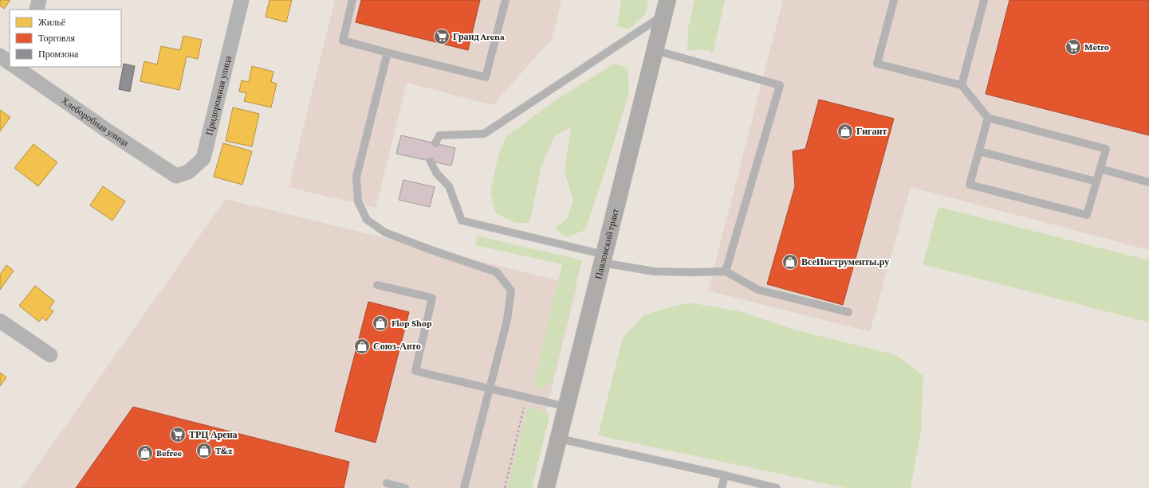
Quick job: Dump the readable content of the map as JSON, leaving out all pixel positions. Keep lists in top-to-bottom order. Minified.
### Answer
{"streets":{"main road":["Павловский тракт"],"street":["Придорожная улица","Хлеборобная улица"]},"crossings":[["Придорожная улица","Хлеборобная улица"]],"places":{"supermarket":["Гранд Arena","Metro","ТРЦ Арена"],"shop":["Гигант","ВсеИнструменты.ру","Flop Shop","Союз-Авто","T&z","Befree"]},"legend":["Жильё","Торговля","Промзона"]}
